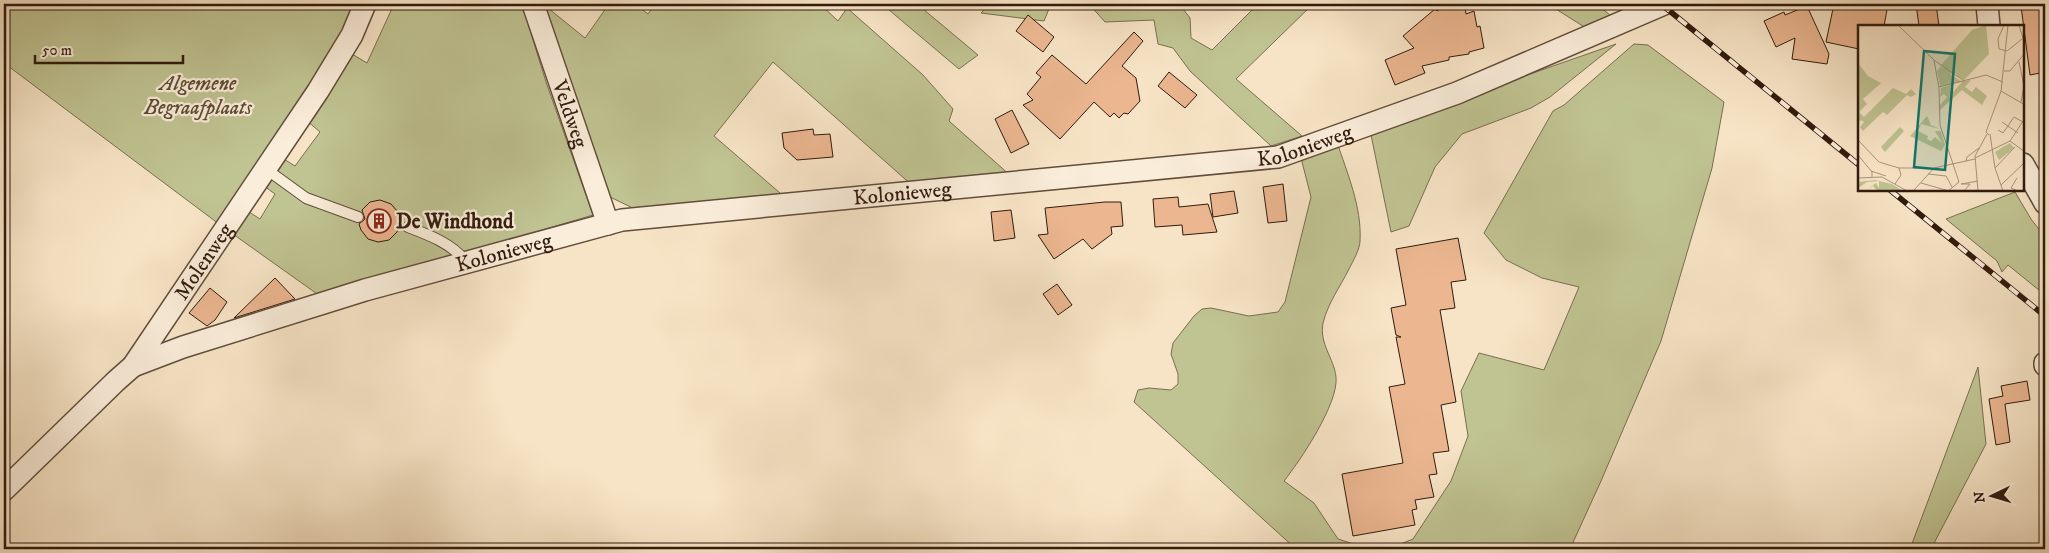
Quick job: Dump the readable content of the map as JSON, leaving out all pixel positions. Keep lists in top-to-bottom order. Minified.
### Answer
{"streets":{"street":["Veldweg","Kolonieweg","Molenweg"]},"crossings":[["Veldweg","Kolonieweg"],["Kolonieweg","Molenweg"]],"parks":["Algemene Begraafplaats"],"places":{"building":["De Windhond"]},"scale_bar":"50 m","north":"left"}
